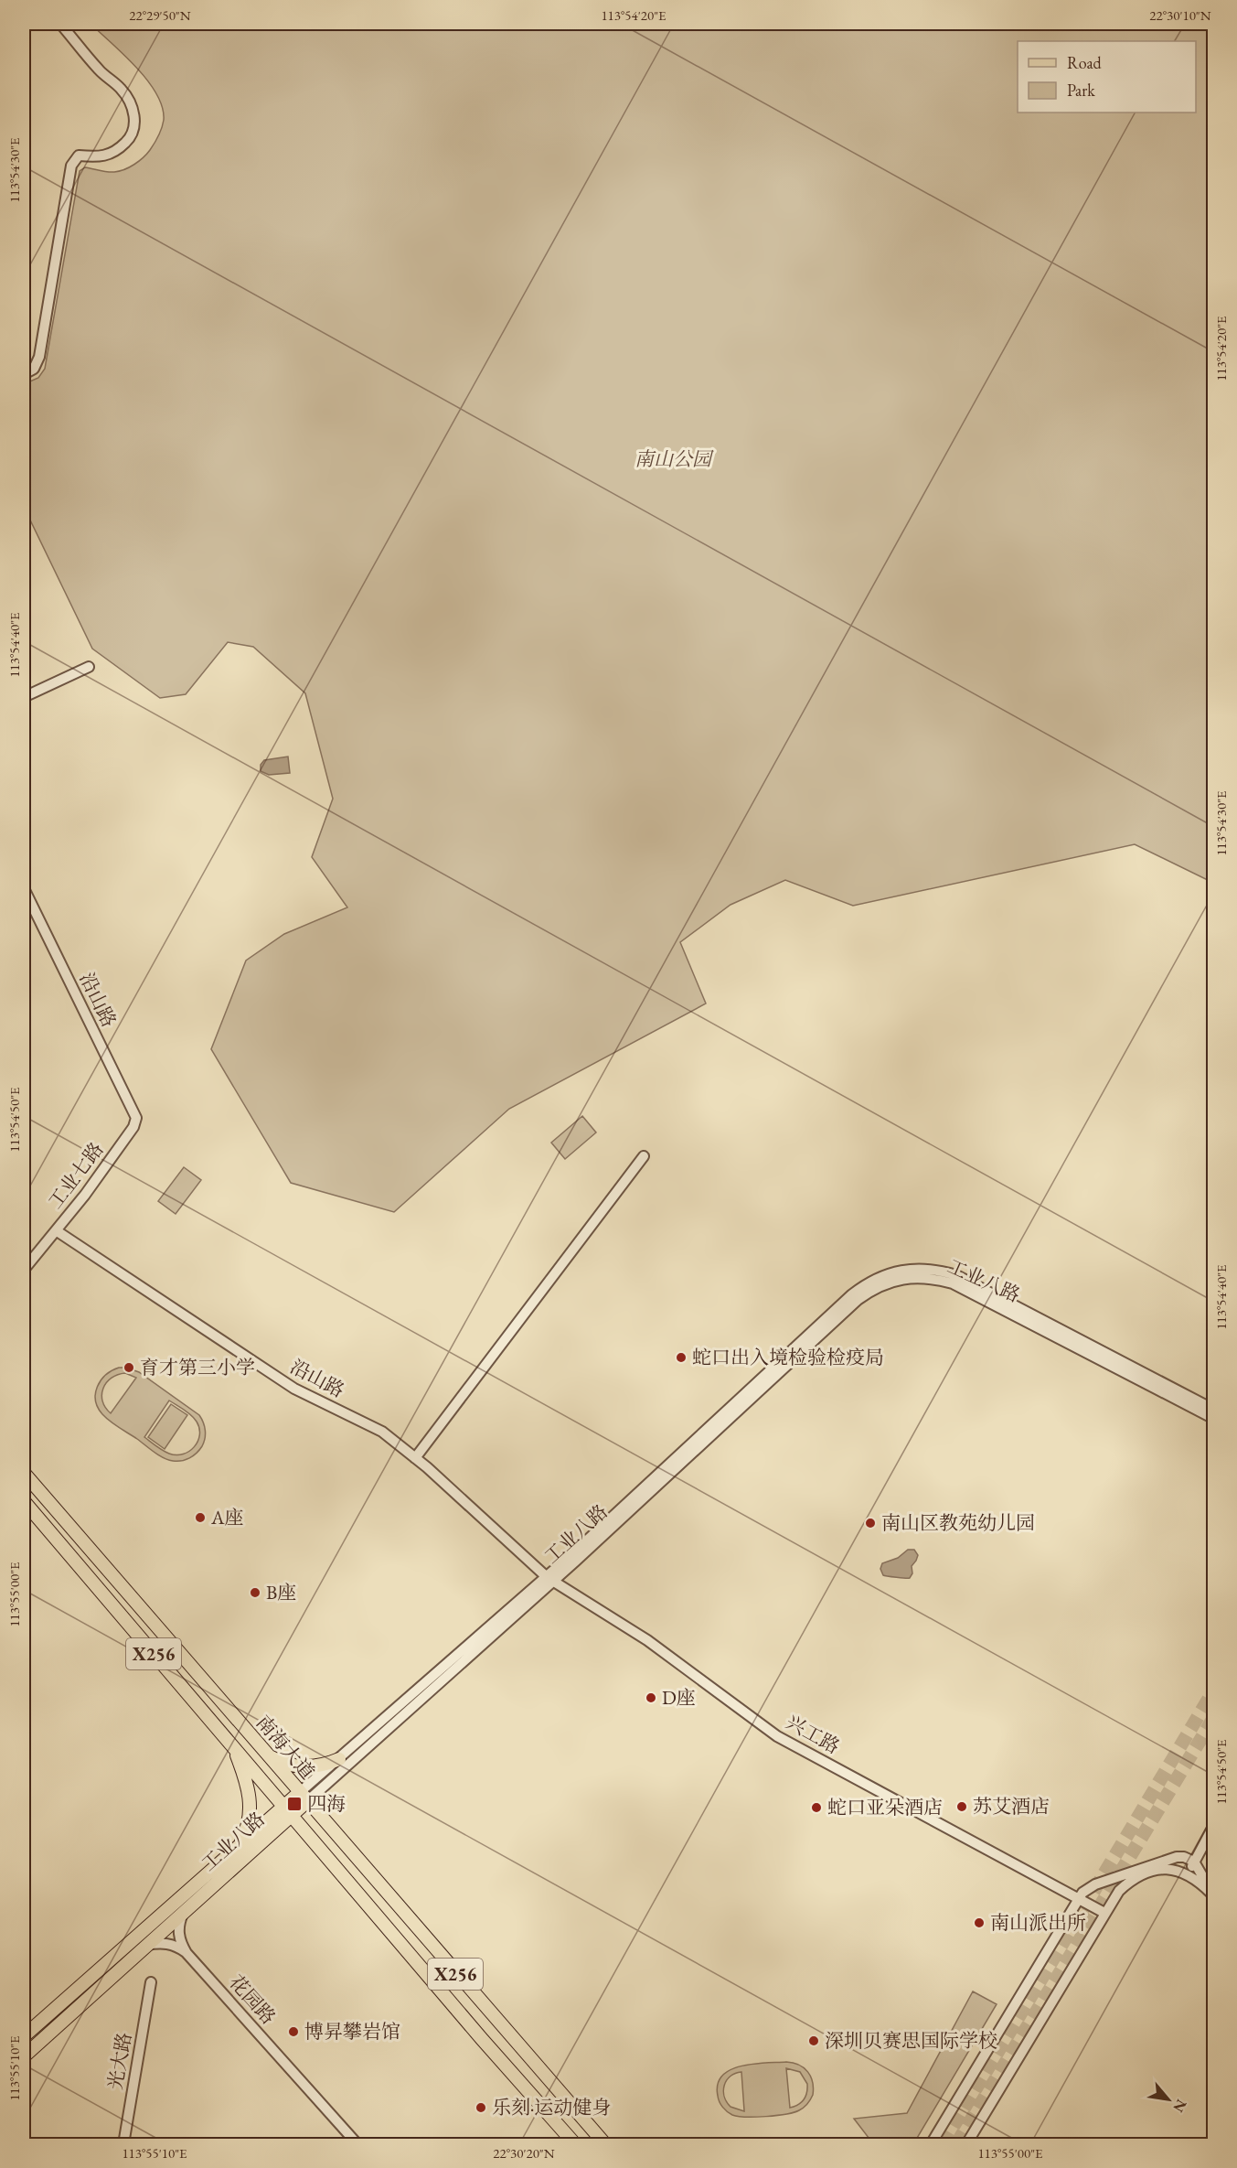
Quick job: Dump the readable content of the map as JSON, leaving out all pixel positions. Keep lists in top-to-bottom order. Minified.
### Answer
{"streets":{"main road":["工业八路","X256","南海大道"],"street":["沿山路","工业七路","兴工路","花园路","光大路"]},"crossings":[["沿山路","工业七路"],["沿山路","工业八路"],["沿山路","兴工路"],["工业八路","兴工路"],["工业八路","南海大道"],["工业八路","花园路"]],"parks":["南山公园"],"places":{"other":["蛇口出入境检验检疫局","育才第三小学","A座","南山区教苑幼儿园","B座","D座","苏艾酒店","蛇口亚朵酒店","南山派出所","博昇攀岩馆","深圳贝赛思国际学校","乐刻·运动健身"],"transit":["四海"]},"legend":["Road","Park"],"north":"bottom right","coordinates":["22°29'50\"N","113°54'20\"E","22°30'10\"N","113°54'30\"E","113°54'40\"E","113°54'50\"E","113°55'00\"E","113°55'10\"E","22°30'20\"N"]}
